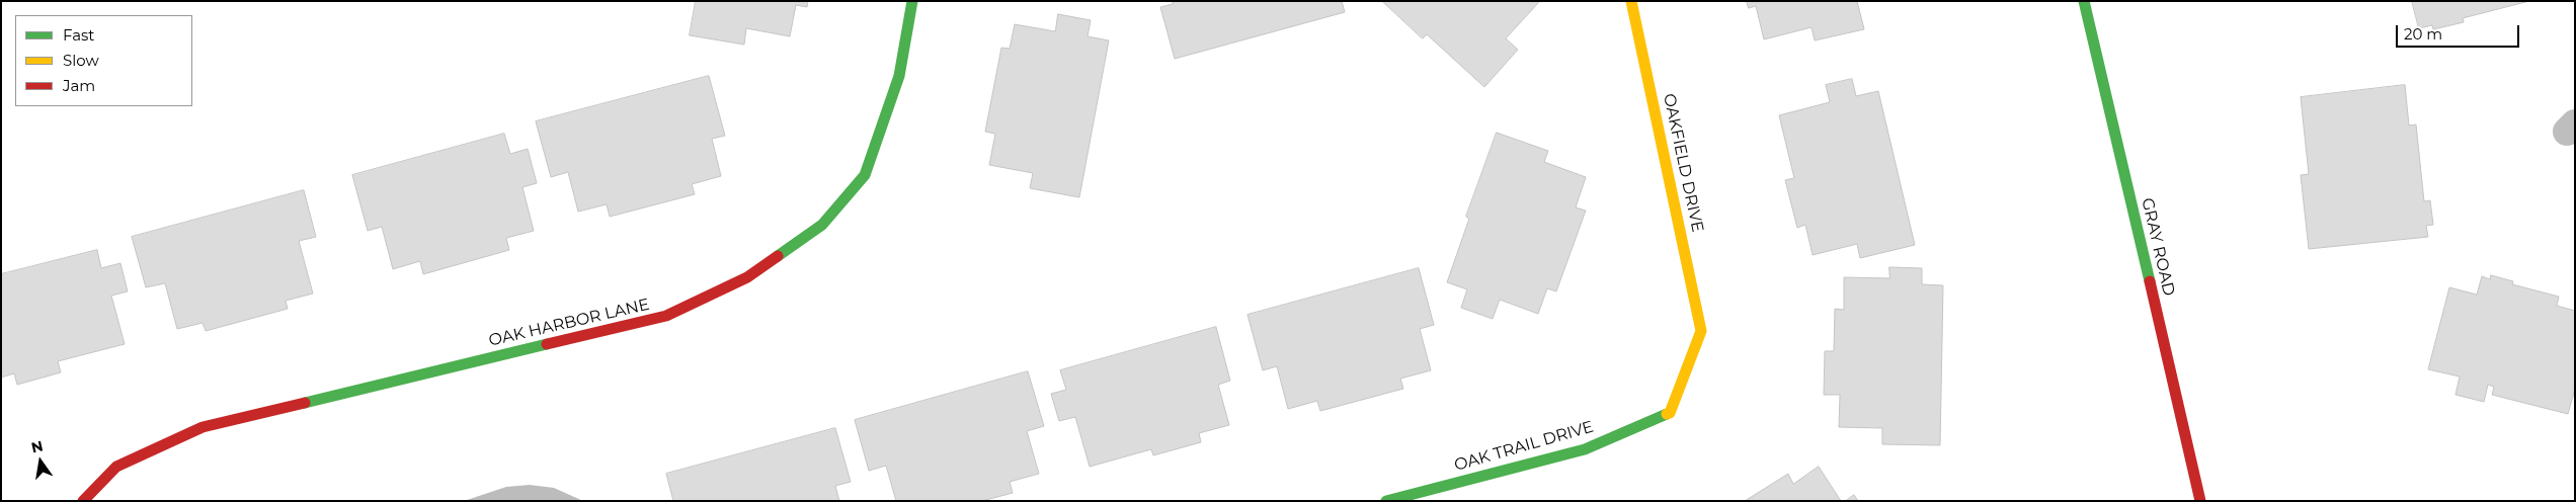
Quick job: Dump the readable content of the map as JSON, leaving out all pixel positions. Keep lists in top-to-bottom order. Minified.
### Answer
{"streets":{"street":["OAKFIELD DRIVE","GRAY ROAD","OAK HARBOR LANE","OAK TRAIL DRIVE"]},"crossings":[["OAKFIELD DRIVE","OAK TRAIL DRIVE"]],"legend":["Fast","Slow","Jam"],"scale_bar":"20 m","north":"top"}
